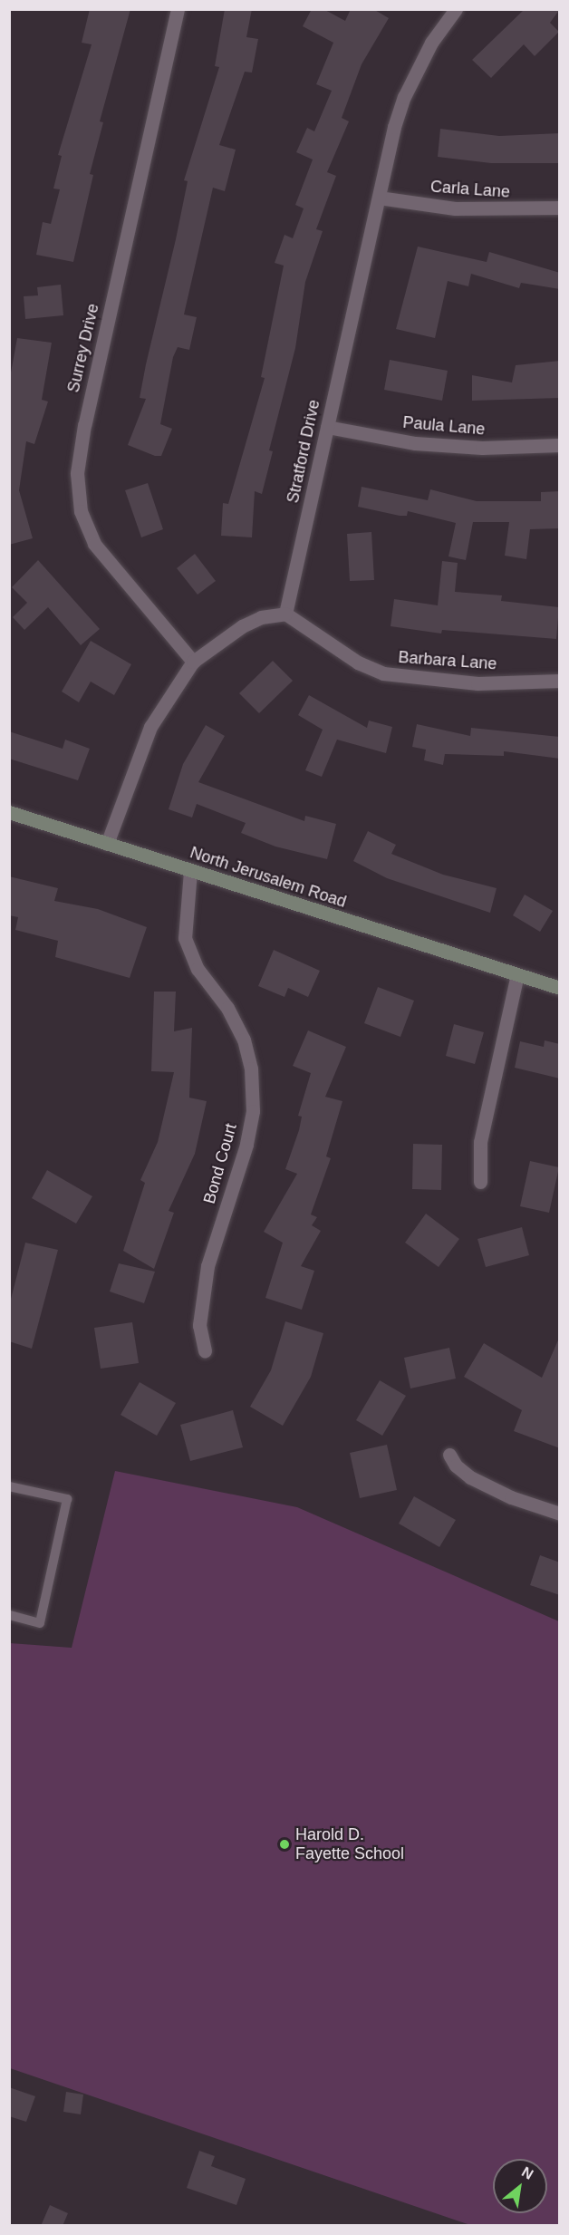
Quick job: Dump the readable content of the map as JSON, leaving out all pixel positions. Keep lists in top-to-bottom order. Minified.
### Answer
{"streets":{"main road":["North Jerusalem Road"],"street":["Carla Lane","Surrey Drive","Paula Lane","Stratford Drive","Barbara Lane","Bond Court"]},"crossings":[["Carla Lane","Stratford Drive"],["Paula Lane","Stratford Drive"],["Stratford Drive","Barbara Lane"],["North Jerusalem Road","Bond Court"]],"places":["Harold D. Fayette School"],"north":"top right"}
